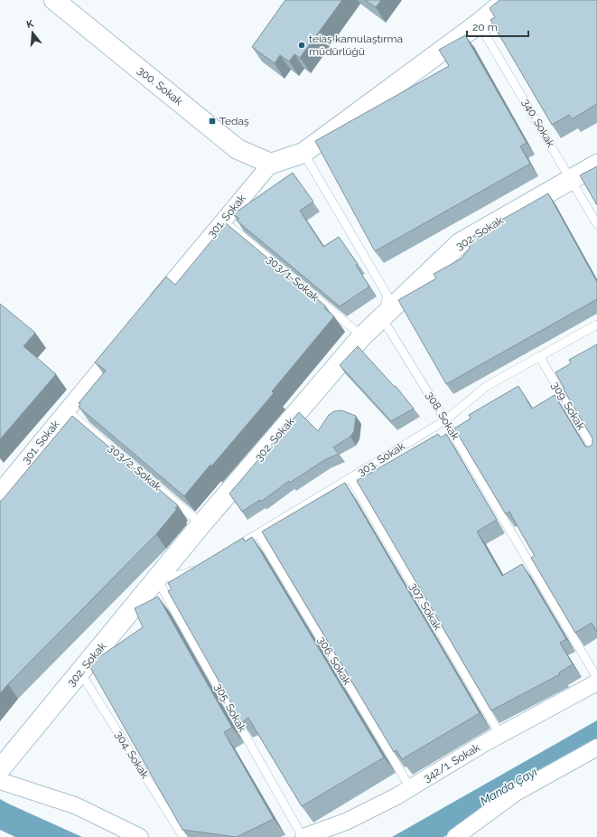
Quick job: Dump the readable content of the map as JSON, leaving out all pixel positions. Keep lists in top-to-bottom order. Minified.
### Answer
{"streets":{"street":["300. Sokak","301. Sokak","302. Sokak","342/1. Sokak"],"lane":["340. Sokak","303/1. Sokak","309. Sokak","308. Sokak","303. Sokak","303/2. Sokak","307. Sokak","306. Sokak","305. Sokak","304. Sokak"]},"crossings":[["300. Sokak","301. Sokak"],["340. Sokak","302. Sokak"],["301. Sokak","303/1. Sokak"],["301. Sokak","303/2. Sokak"],["302. Sokak","303/1. Sokak"],["302. Sokak","308. Sokak"],["302. Sokak","303/2. Sokak"],["302. Sokak","305. Sokak"],["302. Sokak","304. Sokak"],["309. Sokak","303. Sokak"],["308. Sokak","303. Sokak"],["303. Sokak","307. Sokak"],["303. Sokak","306. Sokak"],["307. Sokak","342/1. Sokak"],["306. Sokak","342/1. Sokak"],["305. Sokak","342/1. Sokak"]],"water":["Manda Çayı"],"places":{"other":["teiaş kamulaştırma müdürlüğü"],"transit":["Tedaş"]},"scale_bar":"20 m","north":"top"}
